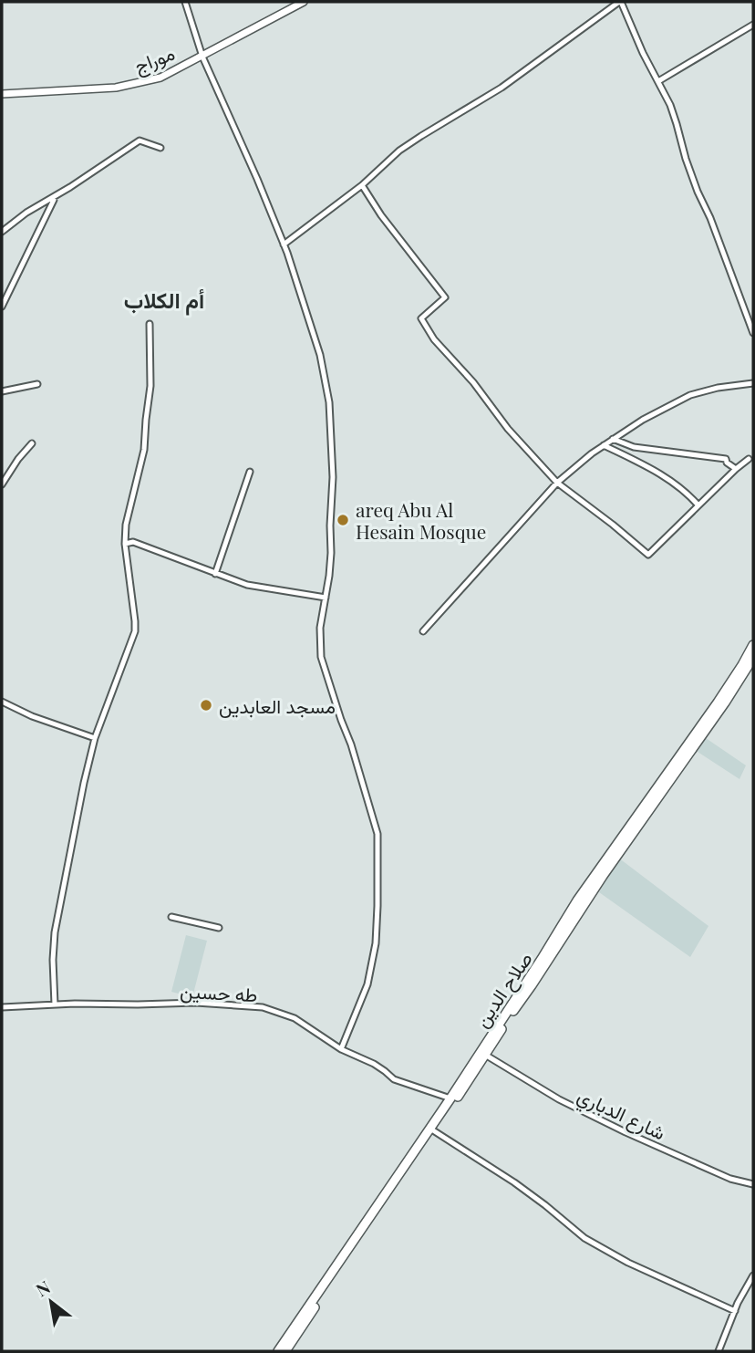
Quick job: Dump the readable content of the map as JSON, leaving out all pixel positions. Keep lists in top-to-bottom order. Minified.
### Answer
{"streets":{"highway":["صلاح الدين"],"main road":["موراج"],"street":["طه حسين","شارع الدباري"]},"crossings":[["صلاح الدين","طه حسين"],["صلاح الدين","شارع الدباري"]],"districts":["أم الكلاب"],"places":["areq Abu Al Hesain Mosque","مسجد العابدين"],"north":"top left"}
